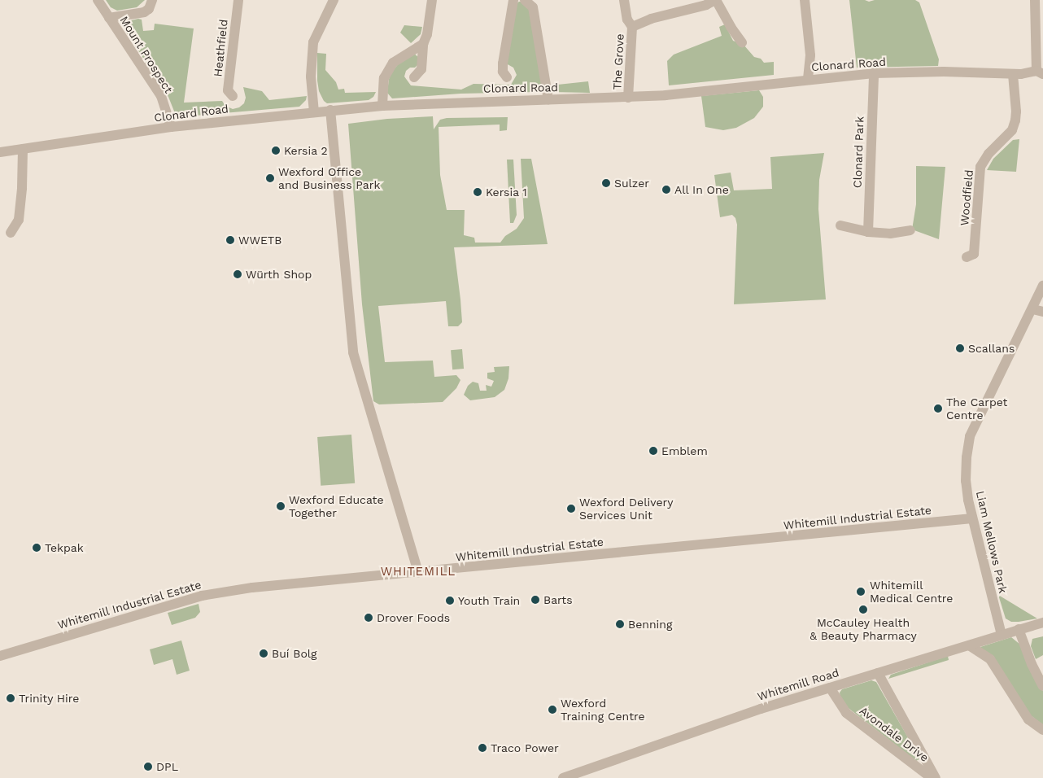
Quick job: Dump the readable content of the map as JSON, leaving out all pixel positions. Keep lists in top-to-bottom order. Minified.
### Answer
{"streets":{"street":["Heathfield","Mount Prospect","The Grove","Clonard Road","Clonard Park","Woodfield","Whitemill Industrial Estate","Liam Mellows Park","Whitemill Road","Avondale Drive"]},"crossings":[["Mount Prospect","Clonard Road"],["The Grove","Clonard Road"],["Clonard Road","Clonard Park"],["Clonard Road","Woodfield"],["Whitemill Industrial Estate","Liam Mellows Park"],["Liam Mellows Park","Whitemill Road"],["Whitemill Road","Avondale Drive"]],"districts":["WHITEMILL"],"places":["Kersia 2","Wexford Office and Business Park","Sulzer","All In One","Kersia 1","WWETB","Würth Shop","Scallans","The Carpet Centre","Emblem","Wexford Educate Together","Wexford Delivery Services Unit","Tekpak","Whitemill Medical Centre","Barts","Youth Train","McCauley Health & Beauty Pharmacy","Drover Foods","Benning","Buí Bolg","Trinity Hire","Wexford Training Centre","Traco Power","DPL"]}
